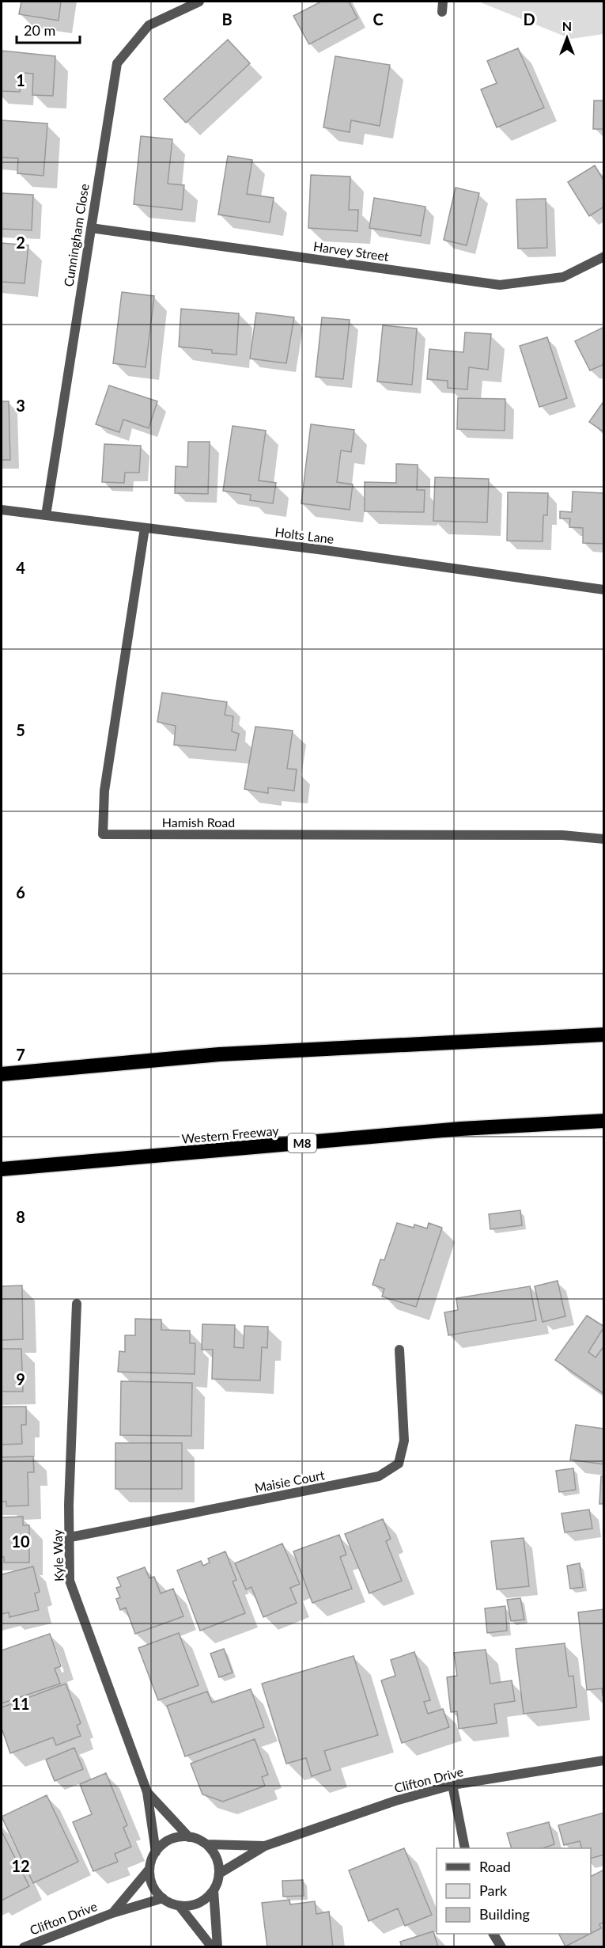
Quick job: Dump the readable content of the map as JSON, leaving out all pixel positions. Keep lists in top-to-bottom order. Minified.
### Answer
{"streets":{"highway":["Western Freeway","M8"],"street":["Cunningham Close","Harvey Street","Holts Lane","Hamish Road","Maisie Court","Kyle Way","Clifton Drive"]},"crossings":[["Cunningham Close","Harvey Street"],["Cunningham Close","Holts Lane"],["Holts Lane","Hamish Road"],["Maisie Court","Kyle Way"],["Kyle Way","Clifton Drive"]],"legend":["Road","Park","Building"],"scale_bar":"20 m","north":"top","grid":{"columns":["B","C","D"],"rows":["1","2","3","4","5","6","7","8","9","10","11","12"]}}
